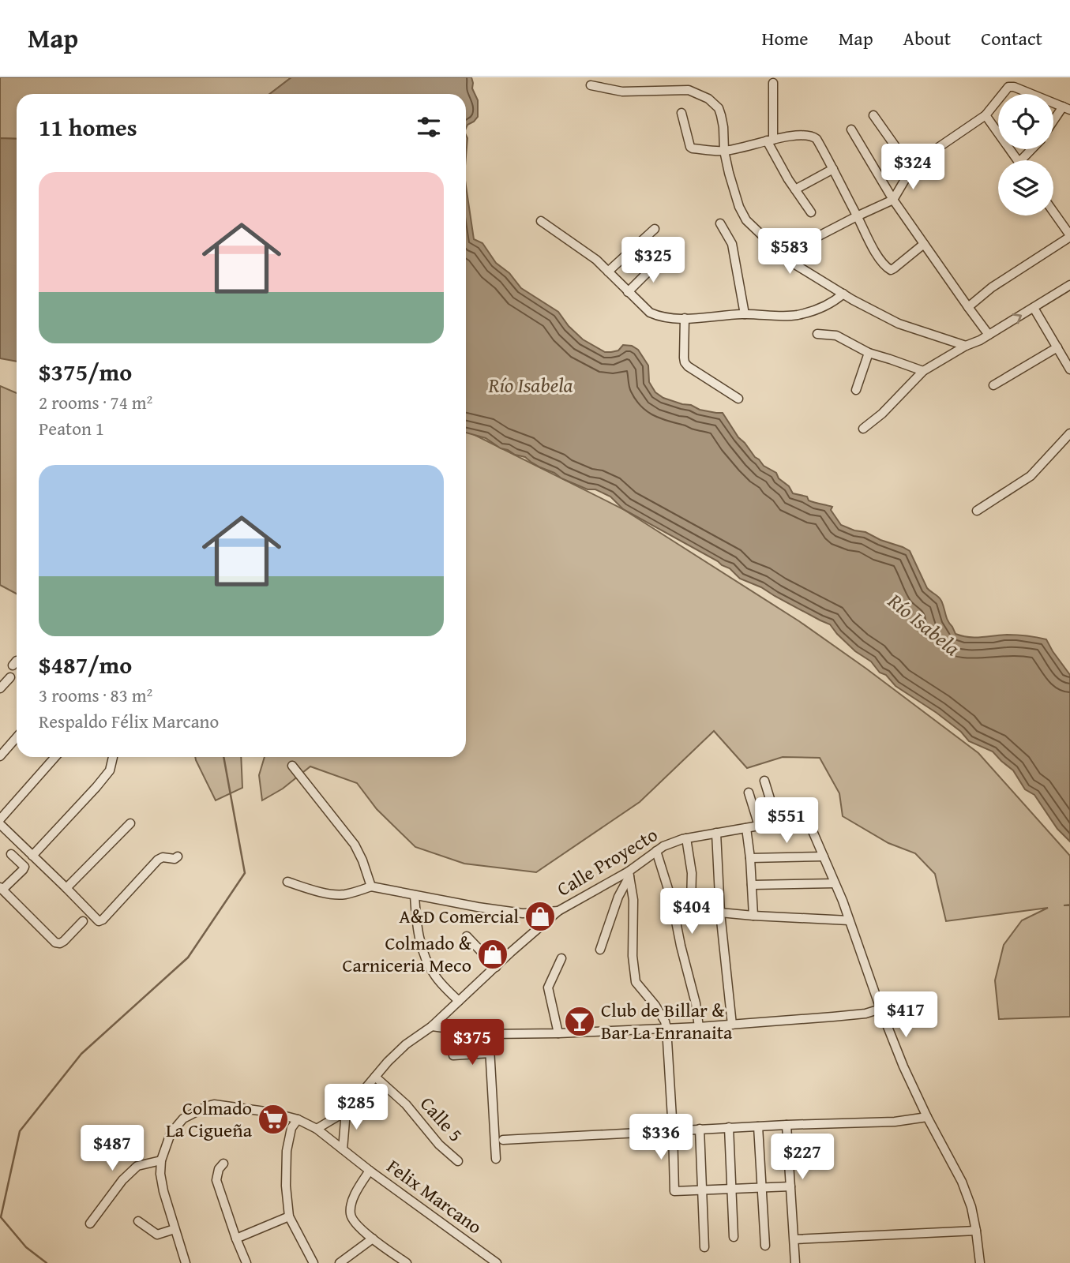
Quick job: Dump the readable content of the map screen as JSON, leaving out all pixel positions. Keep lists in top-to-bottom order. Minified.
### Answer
{"streets":{"street":["Calle Proyecto","Calle 5","Felix Marcano"]},"crossings":[["Calle Proyecto","Calle 5"],["Calle Proyecto","Felix Marcano"]],"water":["Río Isabela"],"places":{"shop":["A&D Comercial","Colmado & Carniceria Meco"],"bar":["Club de Billar & Bar La Enranaita"],"supermarket":["Colmado La Cigueña"]},"page":{"header":"Map","nav":["Home","Map","About","Contact"],"heading":"11 homes","price":["$324","$583","$325","$551","$404","$417","$375","$285","$336","$487","$227"],"list":[{"name":"$375/mo","note":"2 rooms · 74 m² · Peaton 1"},{"name":"$487/mo","note":"3 rooms · 83 m² · Respaldo Félix Marcano"}]}}
